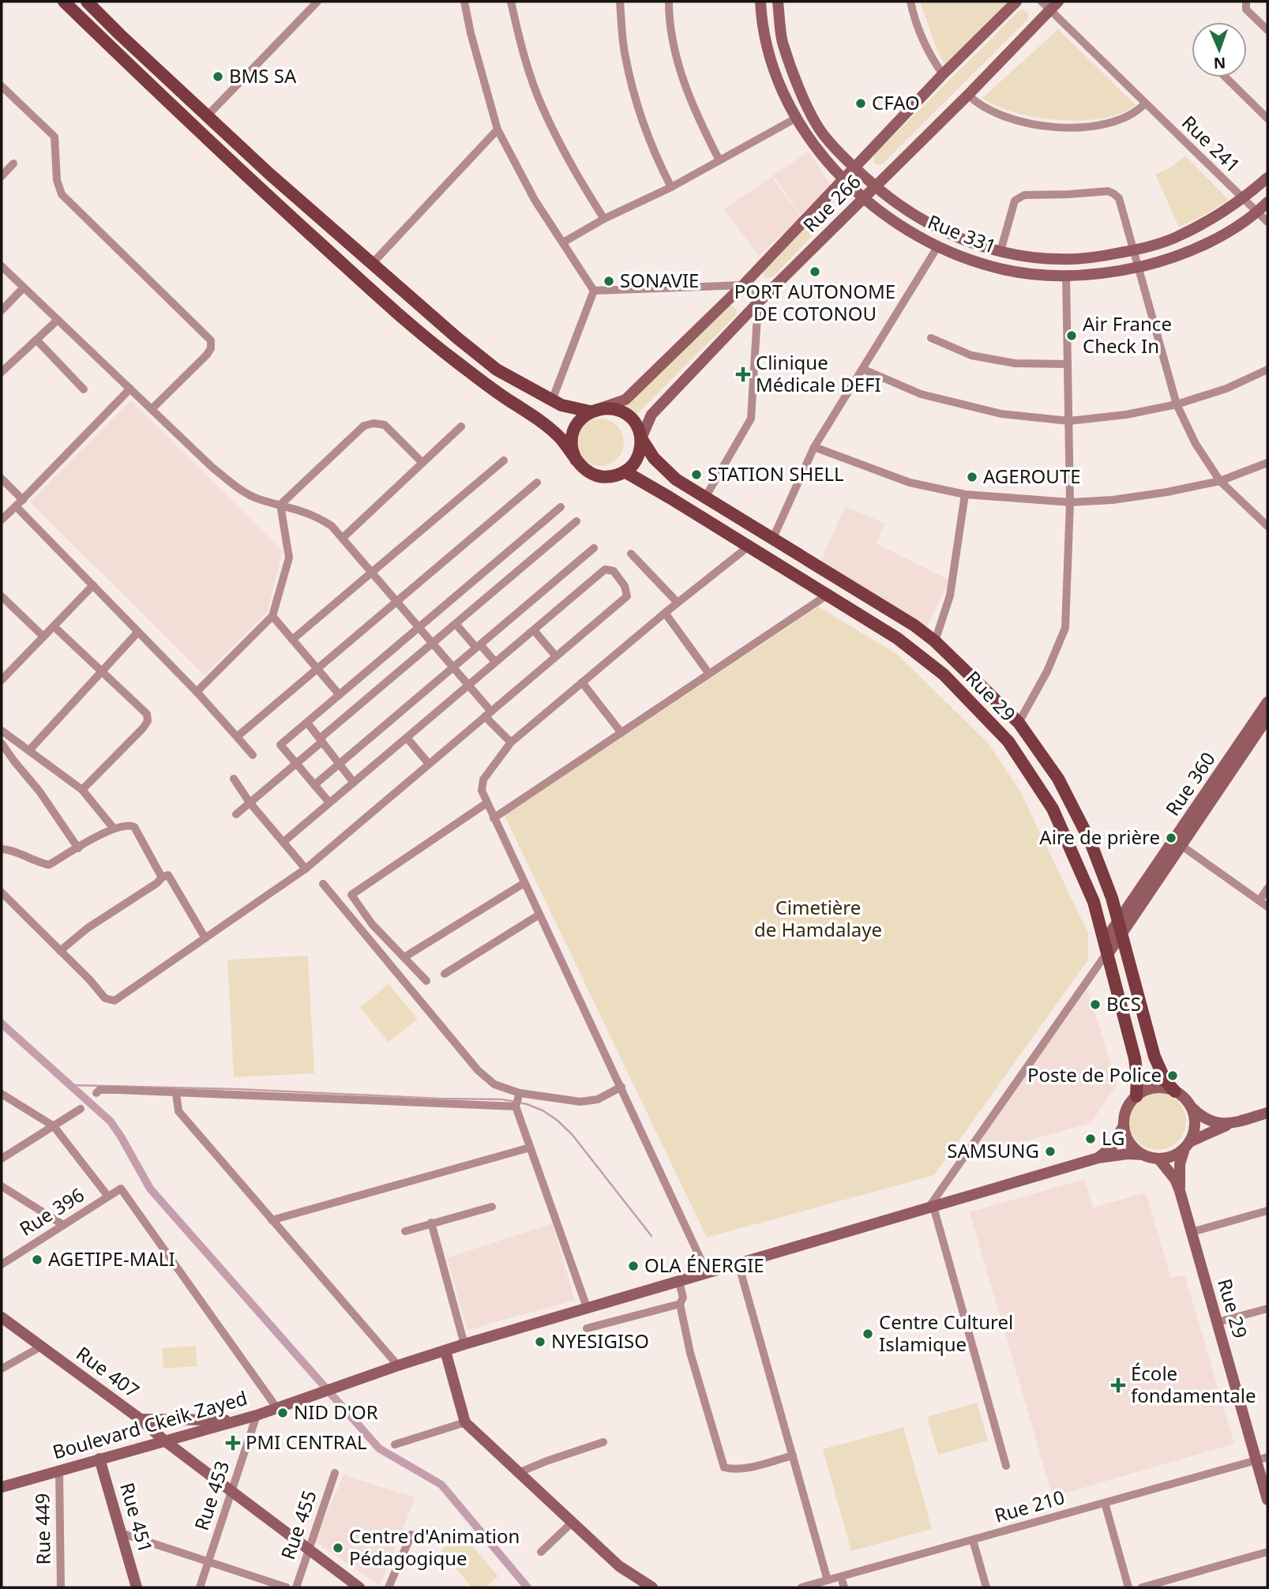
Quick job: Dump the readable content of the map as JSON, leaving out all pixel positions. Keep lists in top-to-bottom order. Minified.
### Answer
{"streets":{"main road":["Rue 266","Rue 331","Rue 29","Rue 360","Rue 407","Boulevard Ckeik Zayed","Rue 451"],"street":["Rue 241","Rue 396","Rue 453","Rue 210","Rue 455","Rue 449"]},"crossings":[["Rue 241","Rue 331"],["Rue 266","Rue 331"],["Rue 266","Rue 29"],["Rue 29","Rue 360"],["Rue 29","Boulevard Ckeik Zayed"],["Rue 29","Rue 210"],["Rue 396","Boulevard Ckeik Zayed"],["Rue 407","Boulevard Ckeik Zayed"],["Boulevard Ckeik Zayed","Rue 453"],["Boulevard Ckeik Zayed","Rue 451"],["Boulevard Ckeik Zayed","Rue 449"]],"parks":["Cimetière de Hamdalaye"],"places":{"other":["BMS SA","CFAO","PORT AUTONOME DE COTONOU","SONAVIE","Air France Check In","STATION SHELL","AGEROUTE","Aire de prière","BCS","Poste de Police","LG","SAMSUNG","AGETIPE-MALI","OLA ÉNERGIE","Centre Culturel Islamique","NYESIGISO","NID D'OR","Centre d'Animation Pédagogique"],"health":["Clinique Médicale DEFI","École fondamentale","PMI CENTRAL"]},"north":"bottom"}
